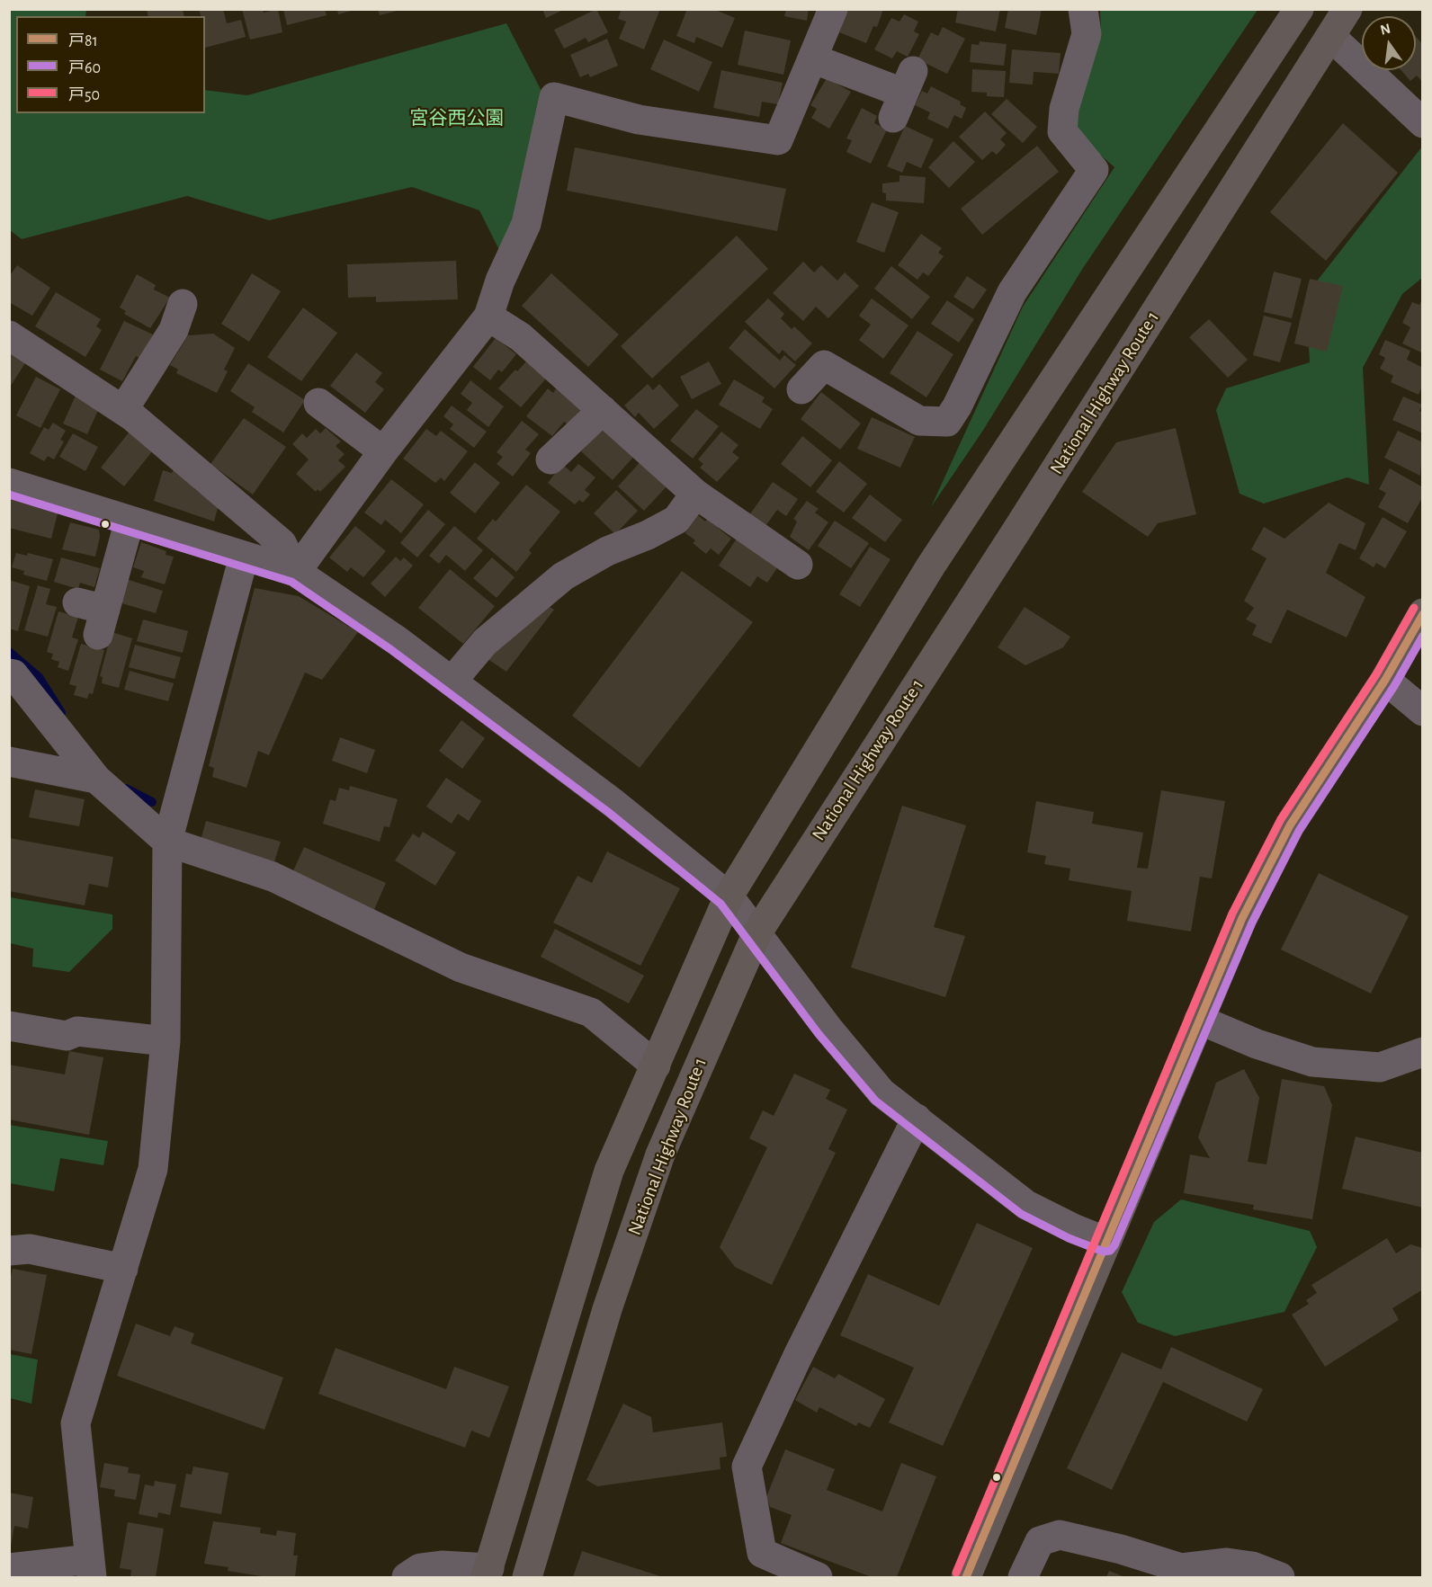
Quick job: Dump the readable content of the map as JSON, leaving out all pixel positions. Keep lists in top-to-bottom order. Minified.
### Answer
{"streets":{"highway":["National Highway Route 1"]},"parks":["宮谷西公園"],"lines":["transit line 戸60","transit line 戸50","transit line 戸81"],"legend":["戸81","戸60","戸50"],"north":"top"}
